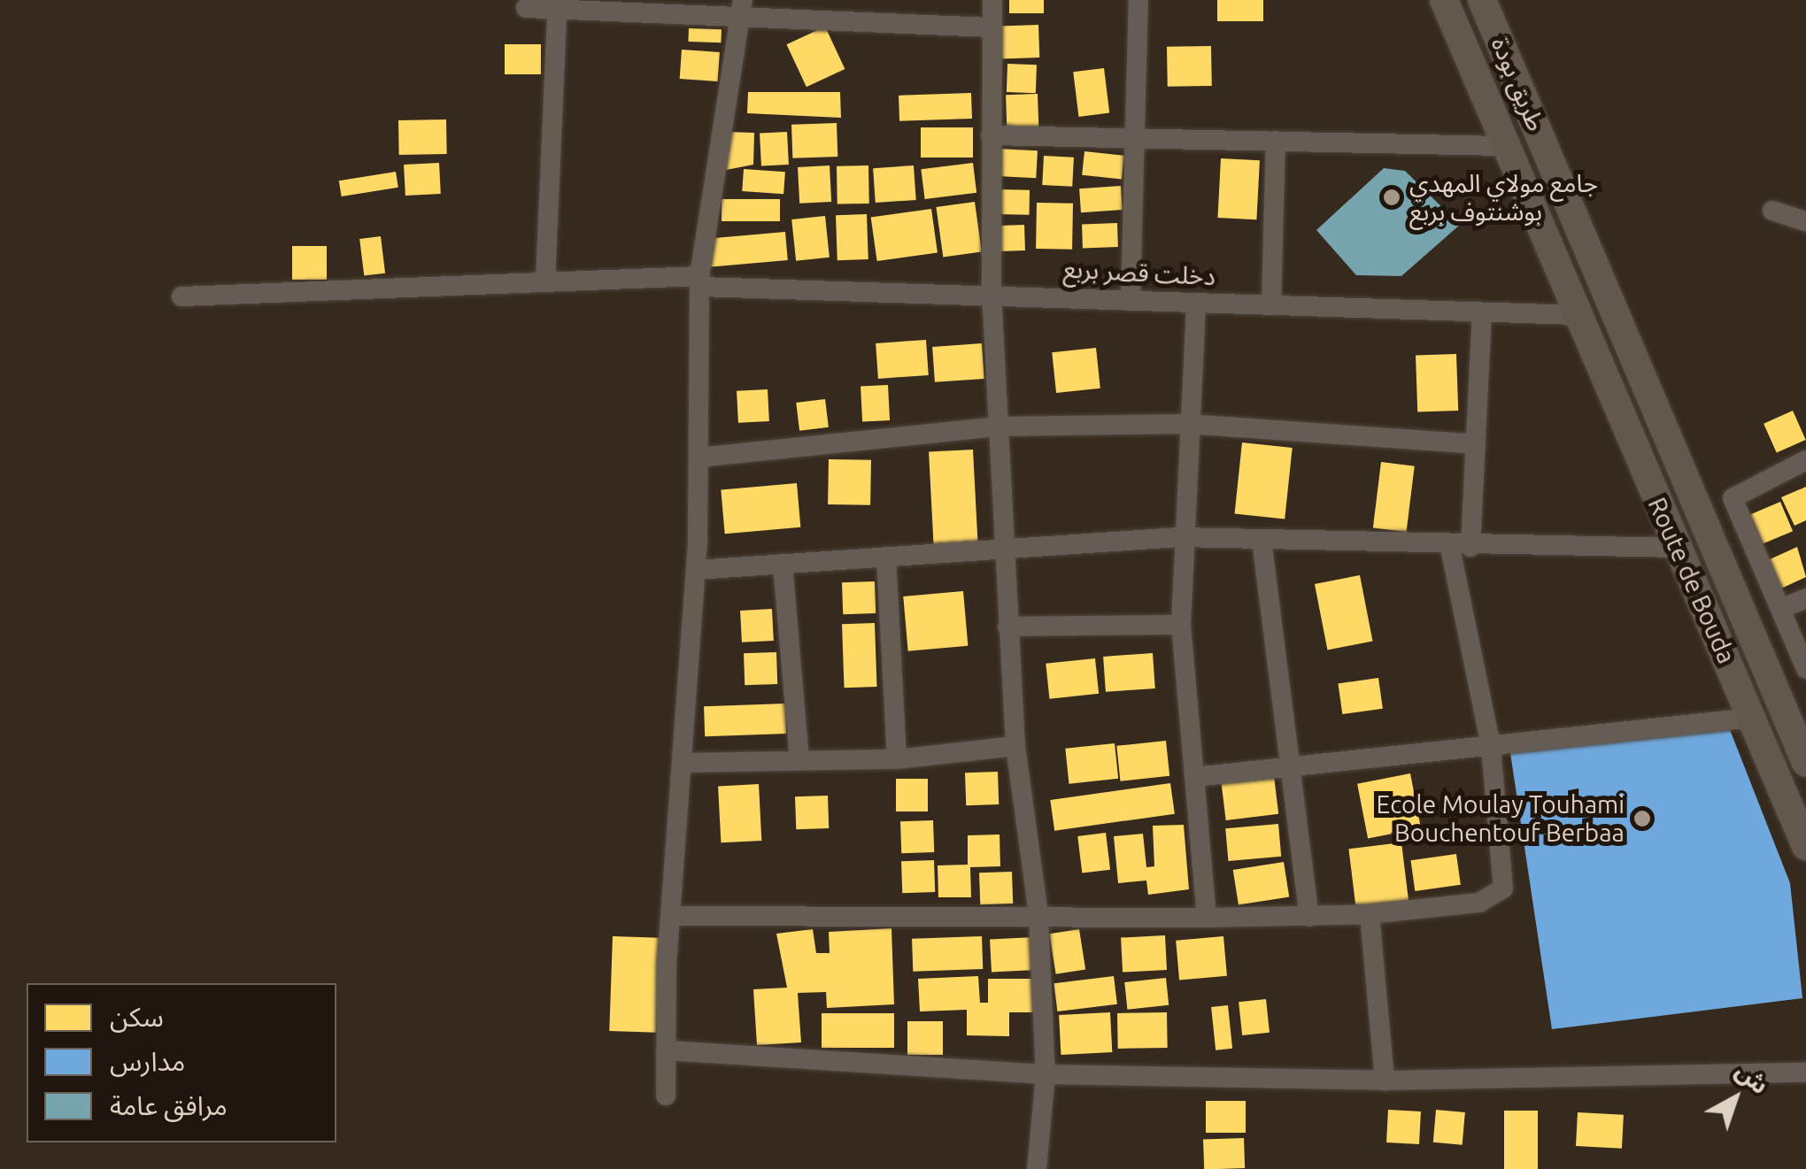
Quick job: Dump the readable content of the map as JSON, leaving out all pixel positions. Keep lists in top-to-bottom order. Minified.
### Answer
{"streets":{"main road":["طريق بودة","Route de Bouda"],"street":["دخلت قصر بربع"]},"crossings":[["طريق بودة","دخلت قصر بربع"],["طريق بودة","Route de Bouda"],["دخلت قصر بربع","Route de Bouda"]],"places":["جامع مولاي المهدي بوشنتوف بربع","Ecole Moulay Touhami Bouchentouf Berbaa"],"legend":["سكن","مدارس","مرافق عامة"],"north":"top right"}
